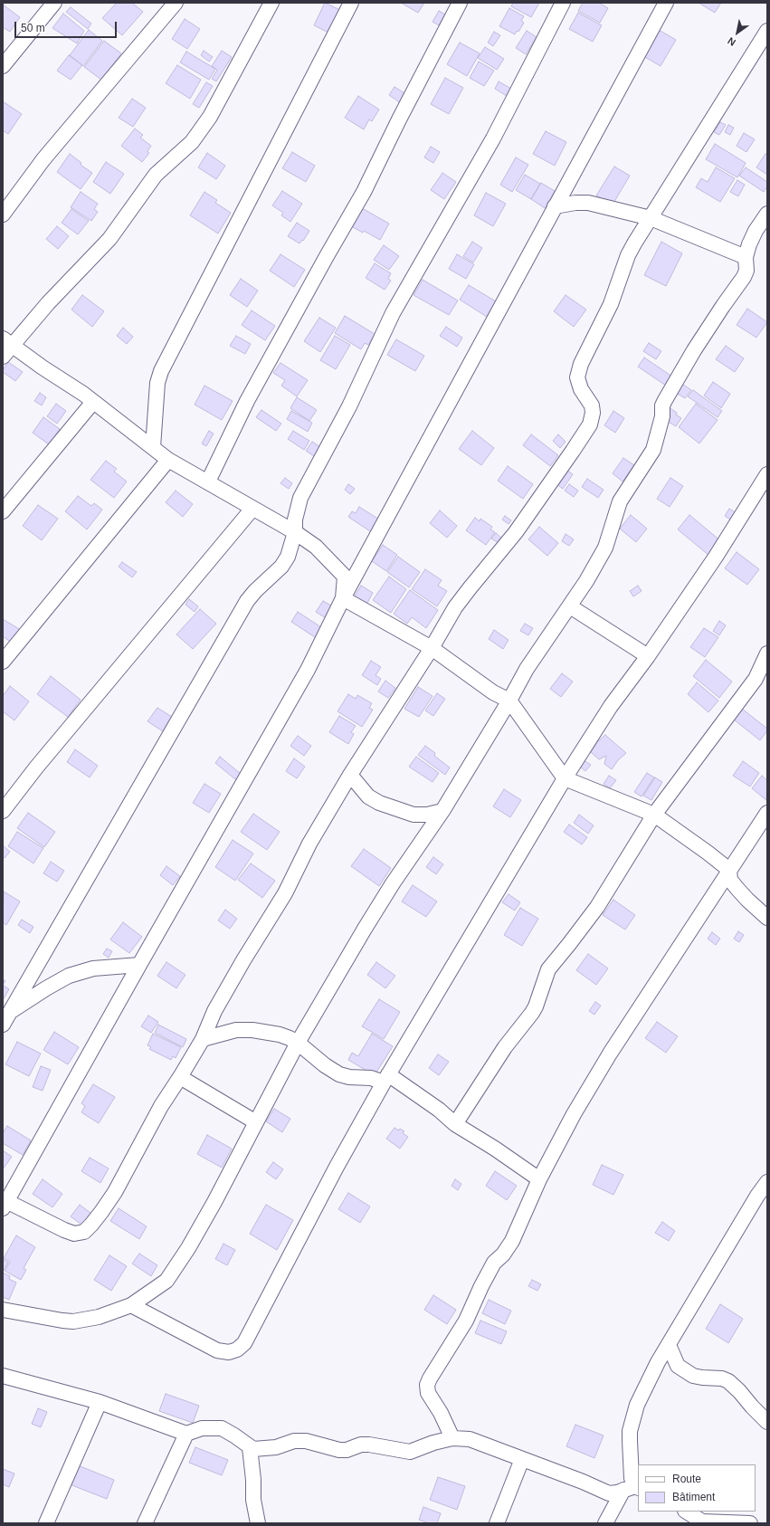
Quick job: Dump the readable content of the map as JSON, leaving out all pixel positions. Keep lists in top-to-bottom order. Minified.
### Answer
{"legend":["Route","Bâtiment"],"scale_bar":"50 m","north":"bottom left"}
